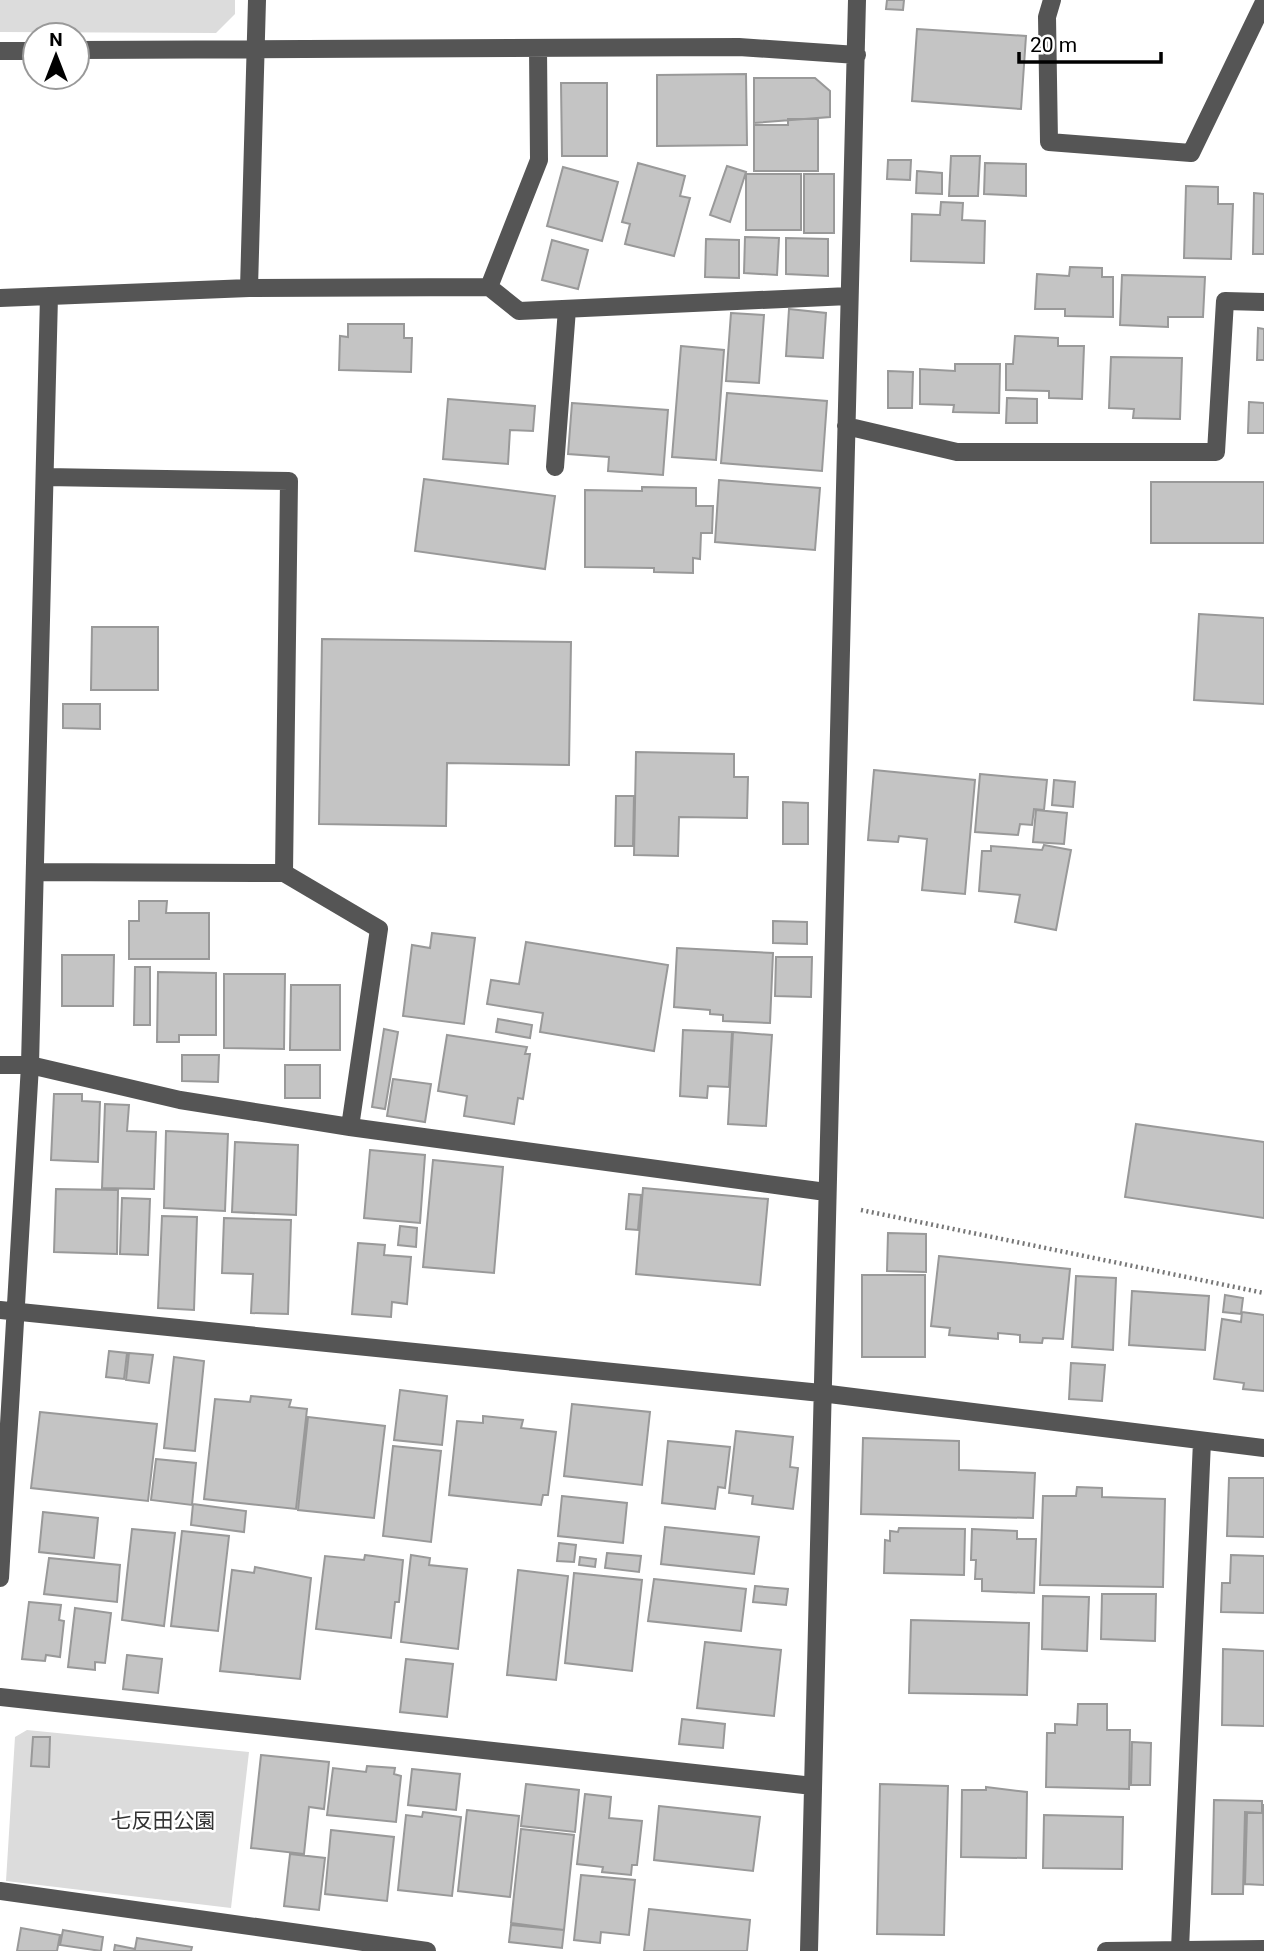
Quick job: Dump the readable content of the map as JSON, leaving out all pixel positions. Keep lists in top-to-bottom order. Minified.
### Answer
{"parks":["七反田公園"],"scale_bar":"20 m","north":"top"}
